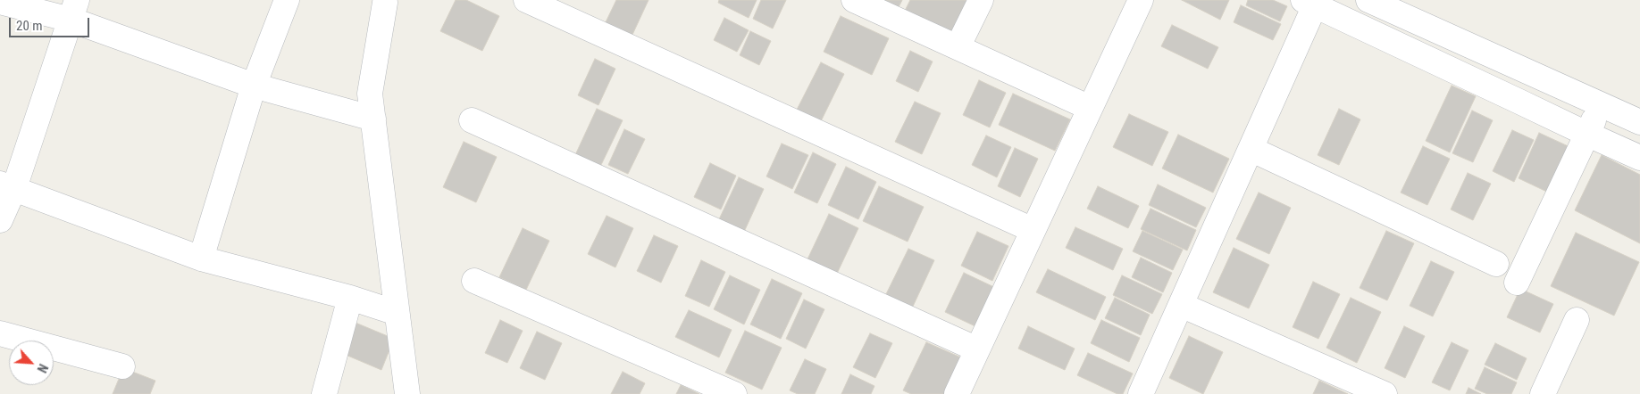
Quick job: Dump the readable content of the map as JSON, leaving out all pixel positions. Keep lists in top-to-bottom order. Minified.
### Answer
{"scale_bar":"20 m","north":"bottom right"}
